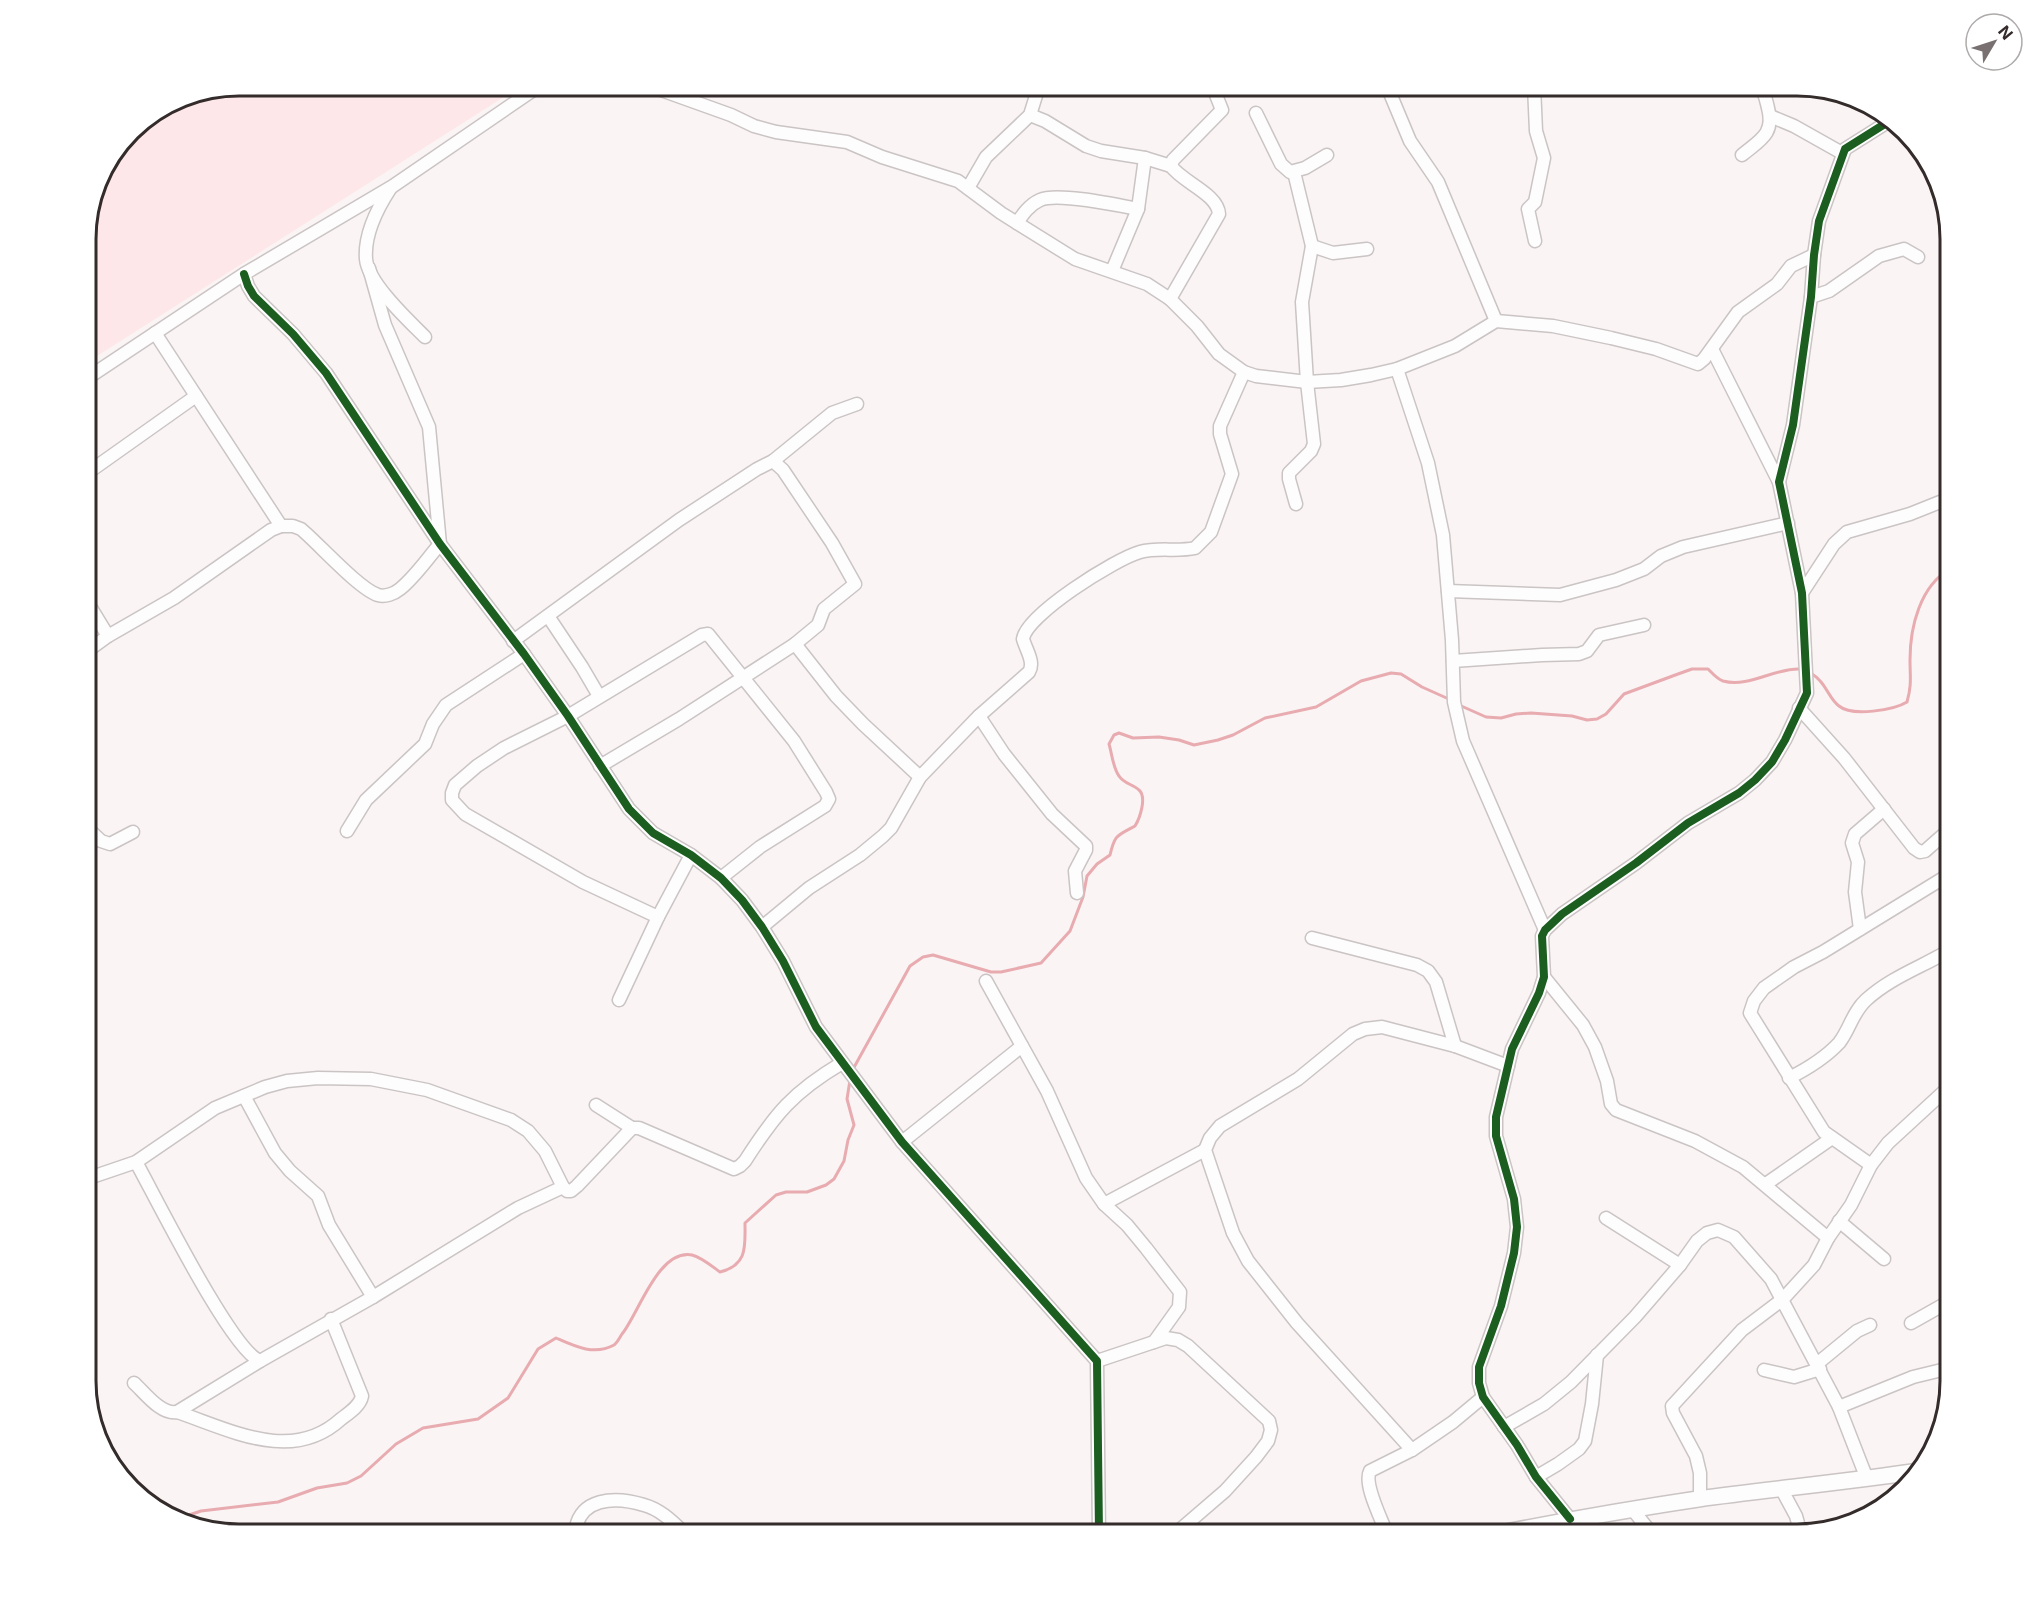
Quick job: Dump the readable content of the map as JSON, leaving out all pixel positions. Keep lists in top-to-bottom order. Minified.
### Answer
{"north":"top right"}
